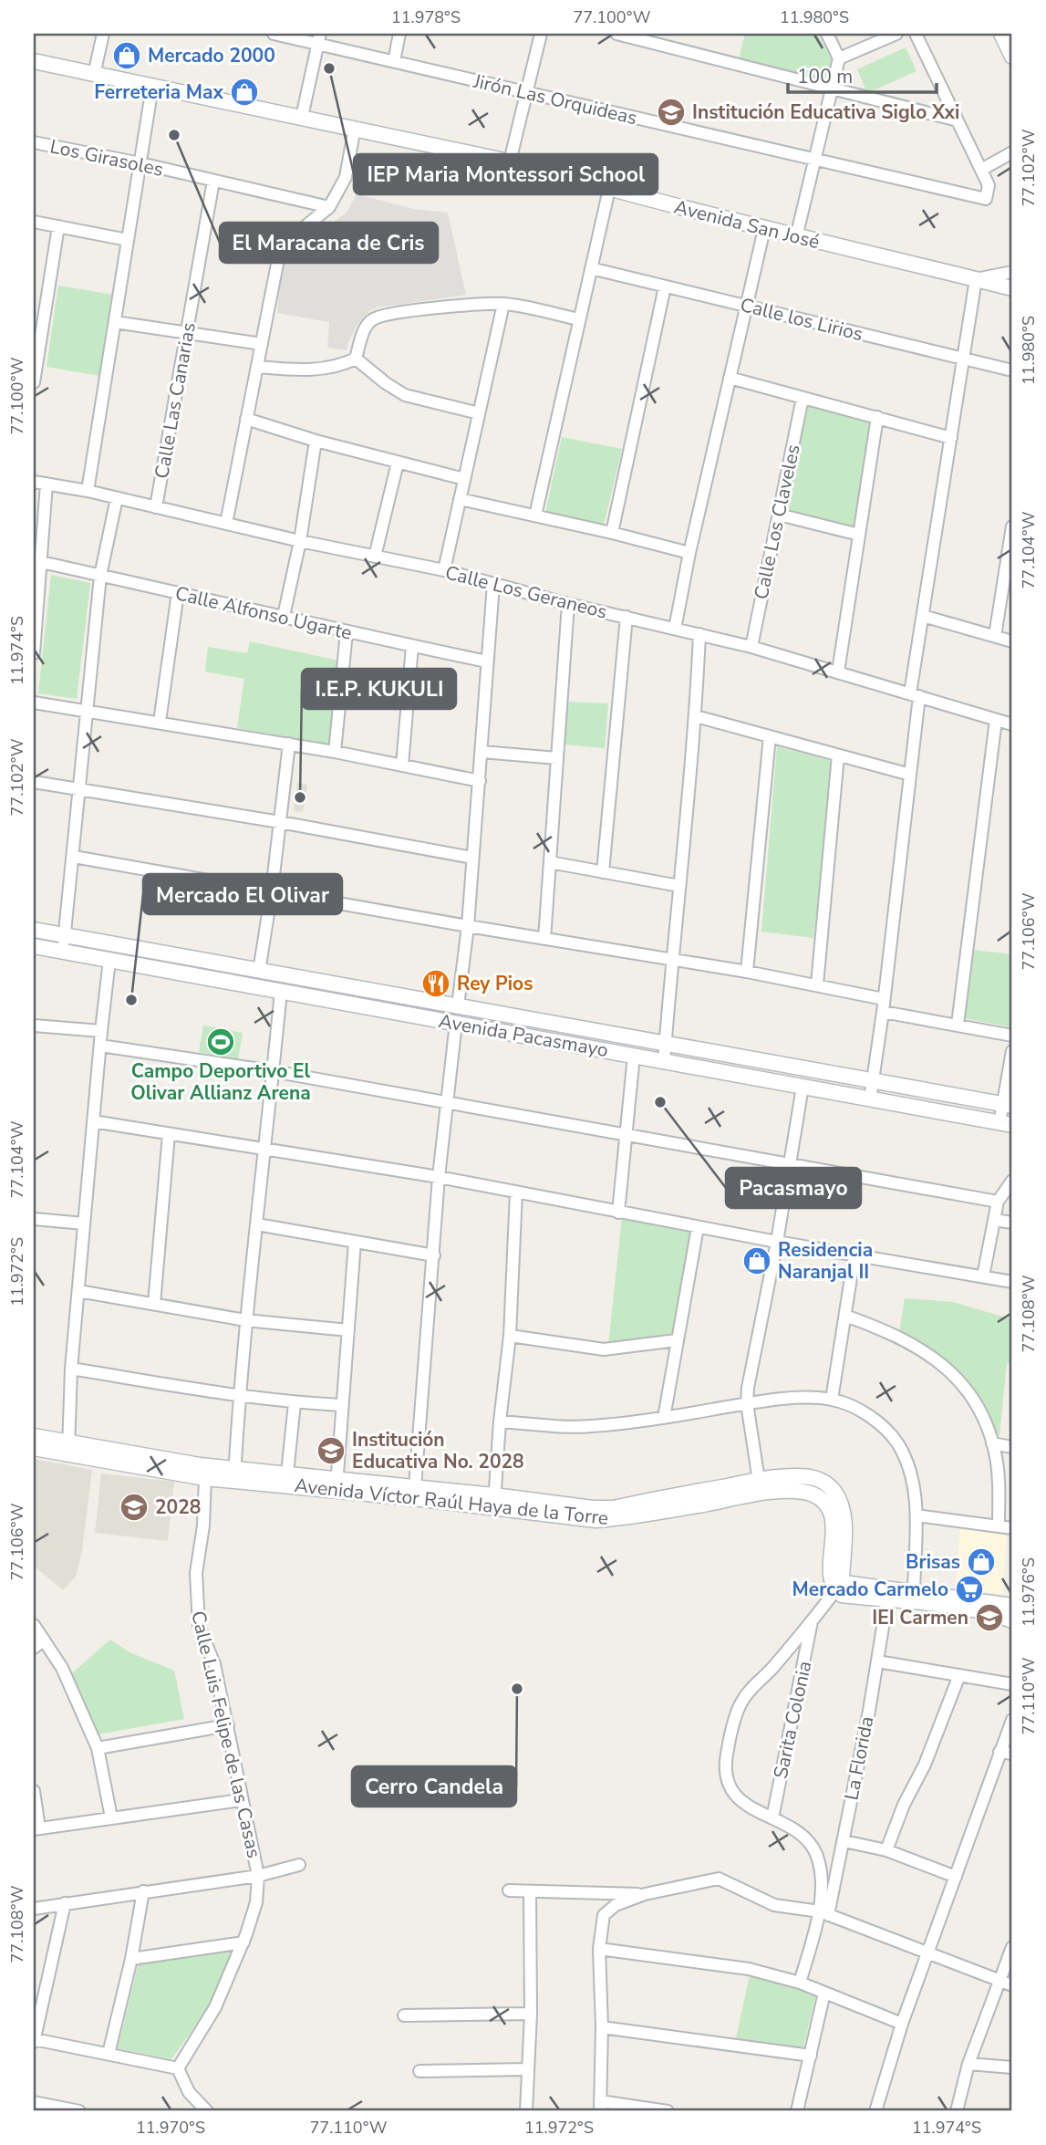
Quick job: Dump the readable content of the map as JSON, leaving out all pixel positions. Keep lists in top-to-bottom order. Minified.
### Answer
{"streets":{"street":["Jirón Las Orquideas","Los Girasoles","Avenida San José","Calle los Lirios","Calle Las Canarias","Calle Los Claveles","Calle Los Geraneos","Calle Alfonso Ugarte","Avenida Pacasmayo","Avenida Víctor Raúl Haya de la Torre","Sarita Colonia","Calle Luis Felipe de las Casas","La Florida"]},"crossings":[["Los Girasoles","Calle Las Canarias"],["Calle Las Canarias","Calle Los Geraneos"],["Calle Los Claveles","Calle Los Geraneos"]],"places":{"shop":["Mercado 2000","Ferreteria Max","Residencia Naranjal II","Brisas"],"other":["IEP Maria Montessori School","El Maracana de Cris","I.E.P. KUKULI","Mercado El Olivar","Pacasmayo","Cerro Candela"],"school or university":["Institución Educativa Siglo Xxi","Institución Educativa No. 2028","2028","IEI Carmen"],"restaurant":["Rey Pios"],"sports":["Campo Deportivo El Olivar Allianz Arena"],"supermarket":["Mercado Carmelo"]},"scale_bar":"100 m","coordinates":["11.978°S","77.100°W","11.980°S","77.102°W","77.104°W","11.974°S","77.106°W","11.972°S","77.108°W","11.976°S","77.110°W","11.970°S"]}
